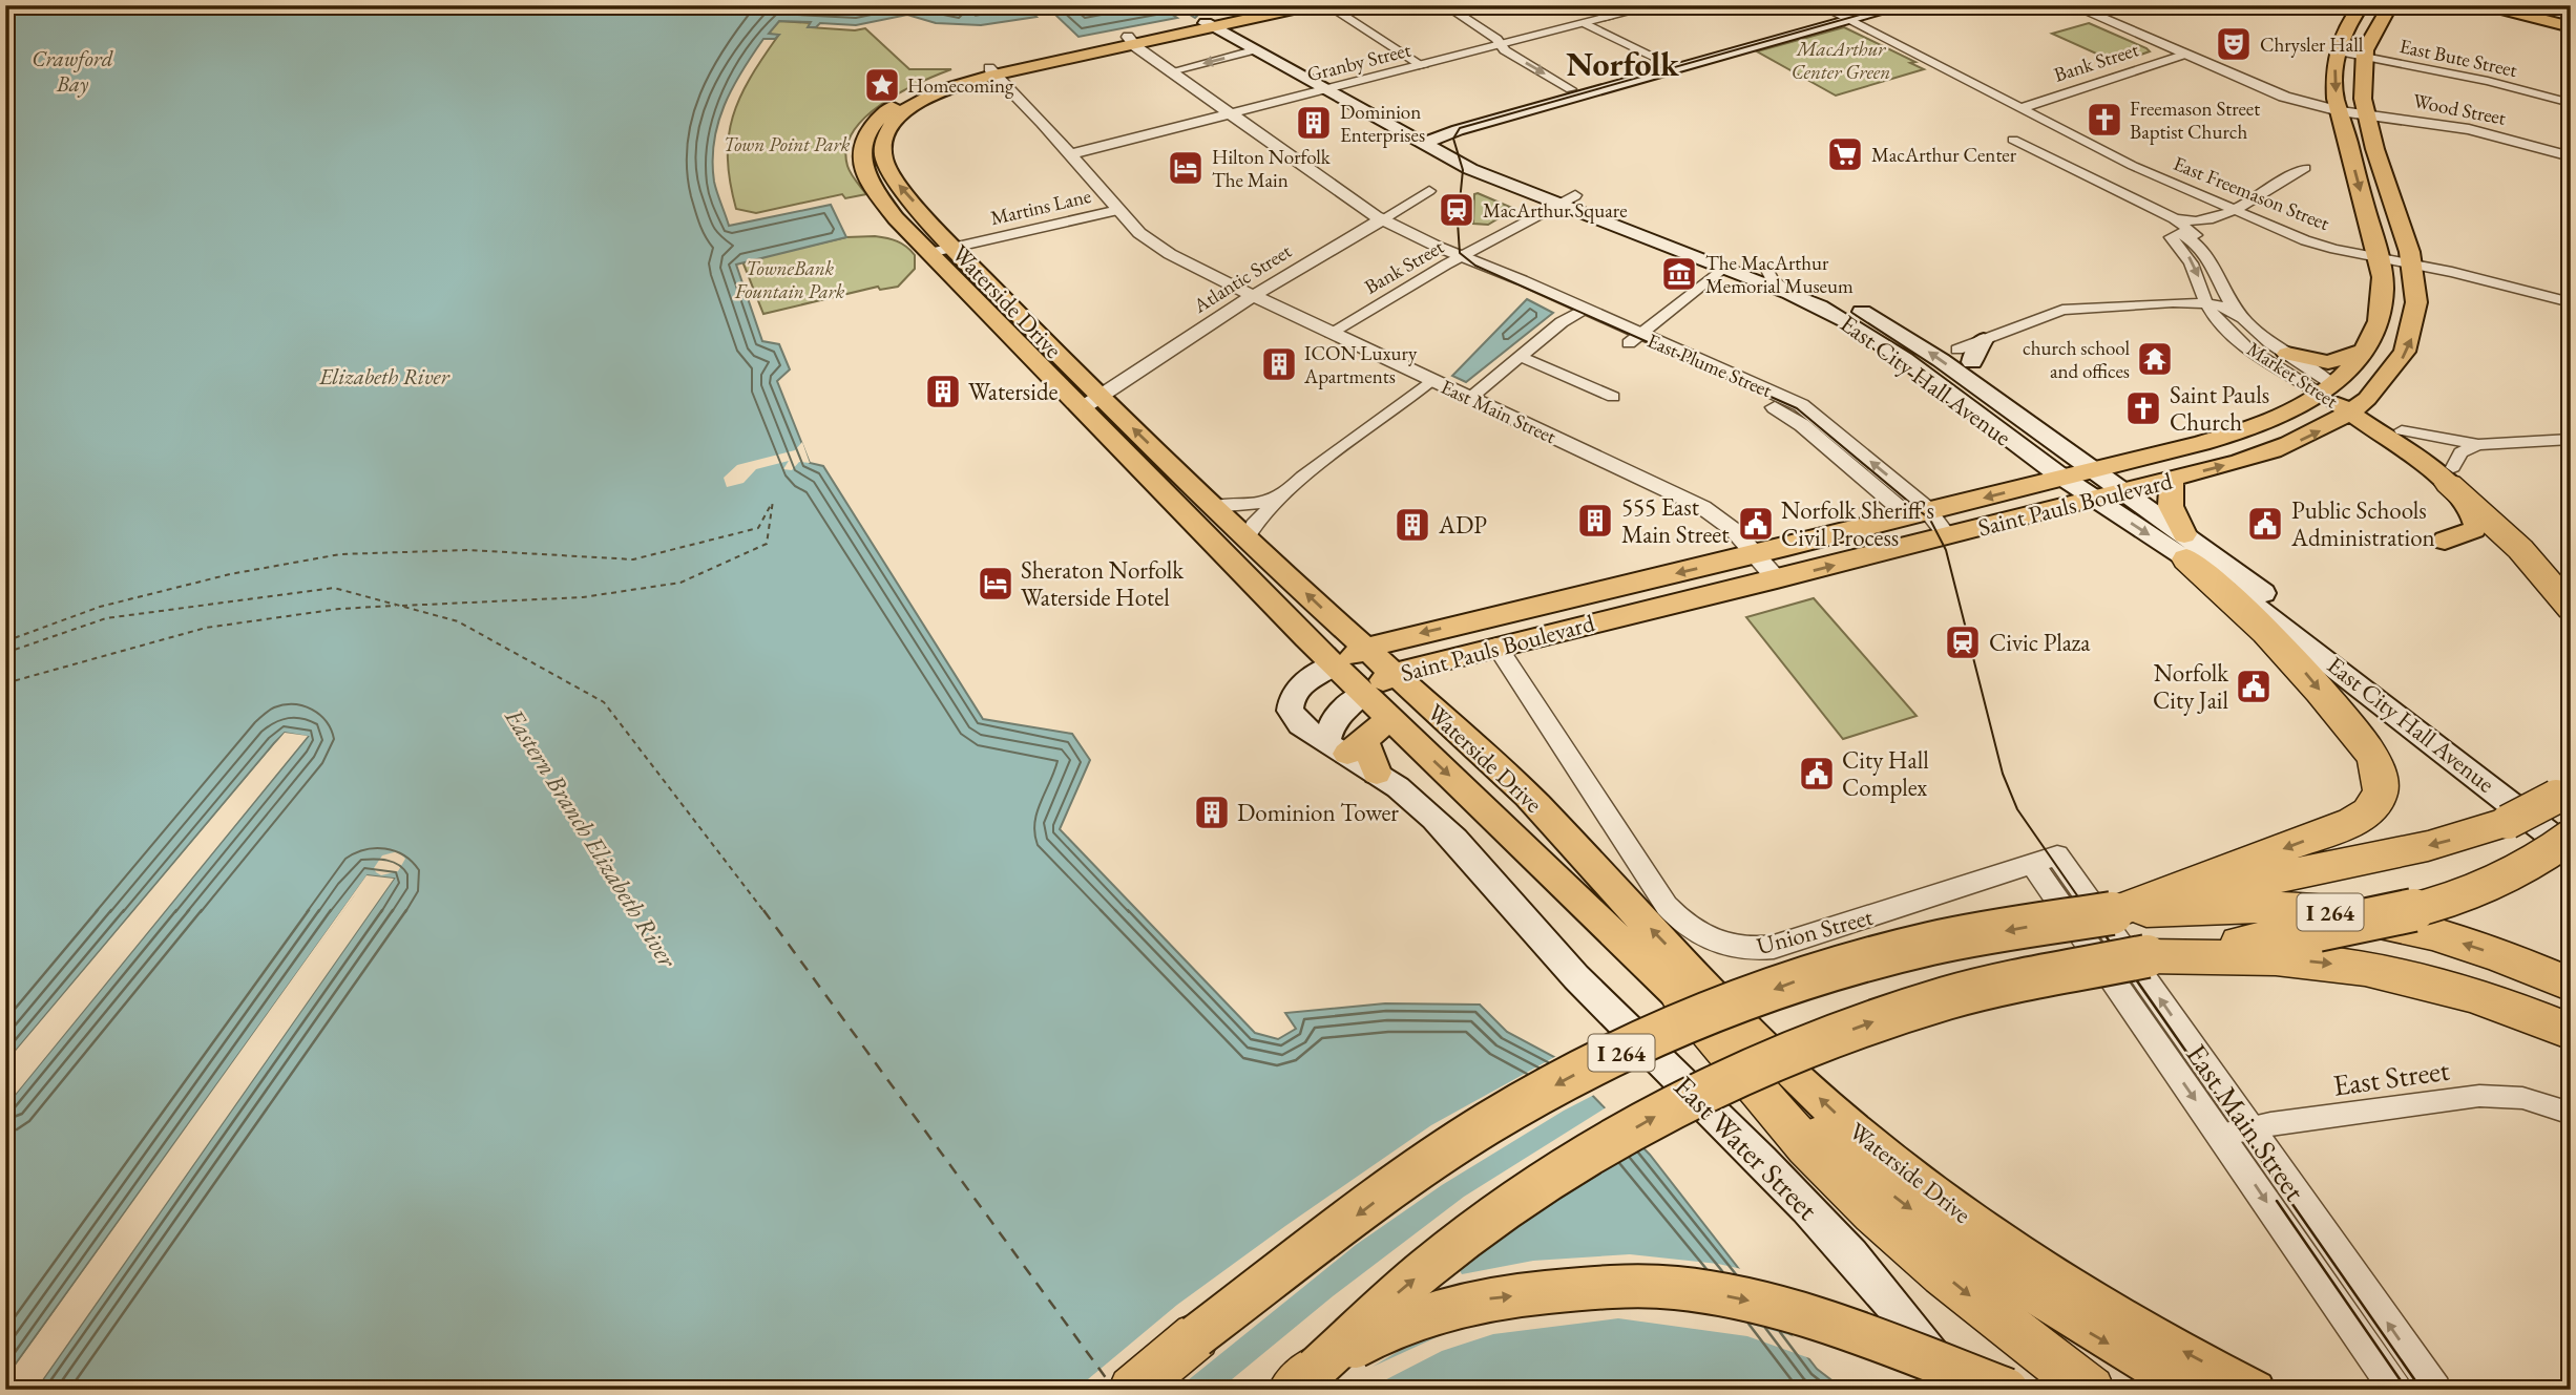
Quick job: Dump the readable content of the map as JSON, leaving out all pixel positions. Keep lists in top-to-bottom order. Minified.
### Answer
{"streets":{"highway":["I 264"],"main road":["Waterside Drive","Market Street","East City Hall Avenue","Saint Pauls Boulevard","East Water Street"],"street":["East Bute Street","Granby Street","Bank Street","Wood Street","East Freemason Street","Martins Lane","Atlantic Street","East Plume Street","East Main Street","Union Street","East Street"]},"crossings":[["East Bute Street","Saint Pauls Boulevard"],["Granby Street","East Plume Street"],["Granby Street","East City Hall Avenue"],["Granby Street","East Main Street"],["Bank Street","Wood Street"],["Bank Street","East Freemason Street"],["Bank Street","East Plume Street"],["Bank Street","East City Hall Avenue"],["Bank Street","East Main Street"],["Wood Street","Saint Pauls Boulevard"],["East Freemason Street","Saint Pauls Boulevard"],["Martins Lane","Waterside Drive"],["Martins Lane","East Main Street"],["Atlantic Street","Waterside Drive"],["Atlantic Street","East Plume Street"],["Atlantic Street","East Main Street"],["Waterside Drive","East Main Street"],["Waterside Drive","Saint Pauls Boulevard"],["East Plume Street","Saint Pauls Boulevard"],["Market Street","Saint Pauls Boulevard"],["East City Hall Avenue","Saint Pauls Boulevard"],["East Main Street","Saint Pauls Boulevard"],["East Main Street","Union Street"],["East Main Street","East Street"],["Saint Pauls Boulevard","Union Street"]],"districts":["Norfolk"],"water":["Crawford Bay","Elizabeth River","Eastern Branch Elizabeth River"],"parks":["MacArthur Center Green","Town Point Park","TowneBank Fountain Park"],"places":{"theatre":["Chrysler Hall"],"place":["Homecoming"],"church":["Freemason Street Baptist Church","Saint Pauls Church"],"building":["Dominion Enterprises","ICON Luxury Apartments","Waterside","555 East Main Street","ADP","Dominion Tower"],"supermarket":["MacArthur Center"],"hotel":["Hilton Norfolk The Main","Sheraton Norfolk Waterside Hotel"],"station":["MacArthur Square","Civic Plaza"],"museum":["The MacArthur Memorial Museum"],"temple":["church school and offices"],"public building":["Norfolk Sheriff's Civil Process","Public Schools Administration","Norfolk City Jail","City Hall Complex"]}}
